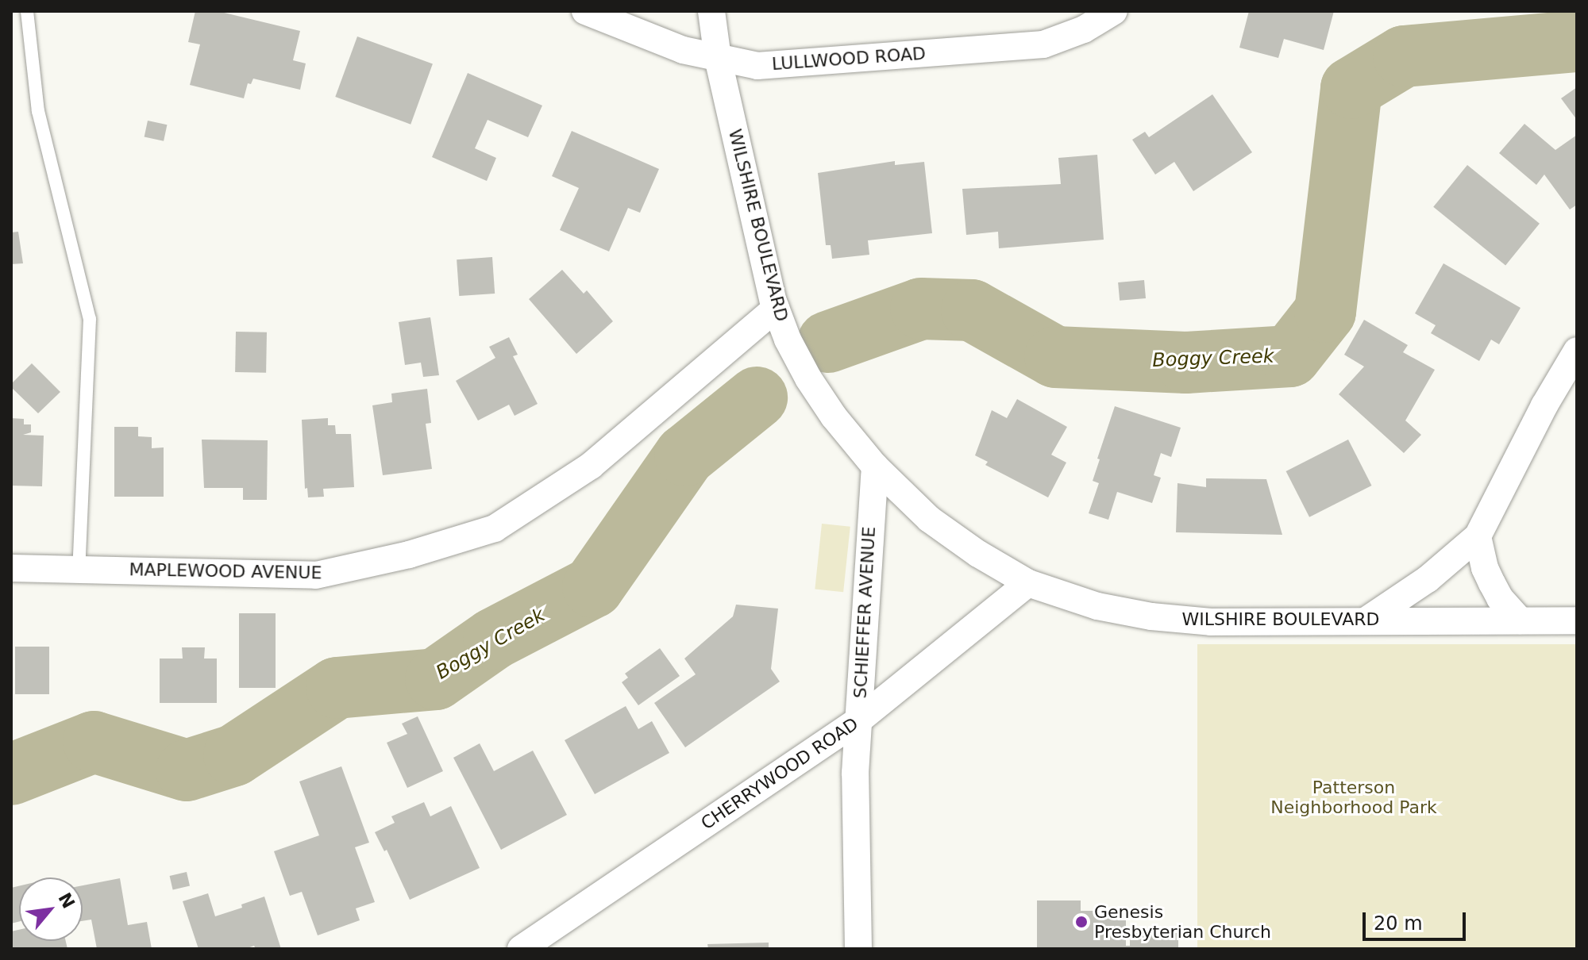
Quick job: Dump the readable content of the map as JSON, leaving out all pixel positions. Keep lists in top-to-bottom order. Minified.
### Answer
{"streets":{"street":["LULLWOOD ROAD","WILSHIRE BOULEVARD","MAPLEWOOD AVENUE","SCHIEFFER AVENUE","CHERRYWOOD ROAD"]},"crossings":[["LULLWOOD ROAD","WILSHIRE BOULEVARD"],["WILSHIRE BOULEVARD","MAPLEWOOD AVENUE"],["WILSHIRE BOULEVARD","SCHIEFFER AVENUE"],["WILSHIRE BOULEVARD","CHERRYWOOD ROAD"],["SCHIEFFER AVENUE","CHERRYWOOD ROAD"]],"water":["Boggy Creek"],"parks":["Patterson Neighborhood Park"],"places":["Genesis Presbyterian Church"],"scale_bar":"20 m","north":"top right"}
